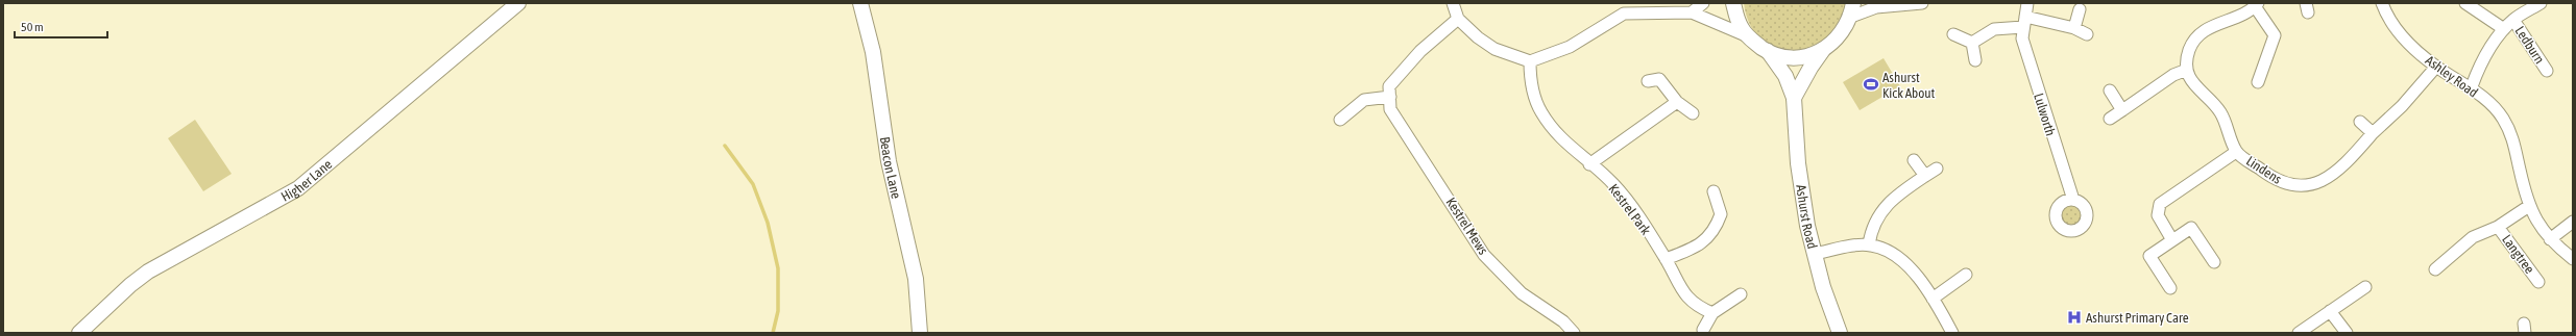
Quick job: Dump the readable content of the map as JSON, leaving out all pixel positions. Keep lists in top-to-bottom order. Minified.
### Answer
{"streets":{"street":["Ledburn","Ashley Road","Lulworth","Beacon Lane","Lindens","Higher Lane","Kestrel Park","Ashurst Road","Kestrel Mews","Langtree"]},"crossings":[["Ledburn","Ashley Road"],["Ashley Road","Lindens"]],"places":{"sports":["Ashurst Kick About"],"hospital":["Ashurst Primary Care"]},"scale_bar":"50 m"}
